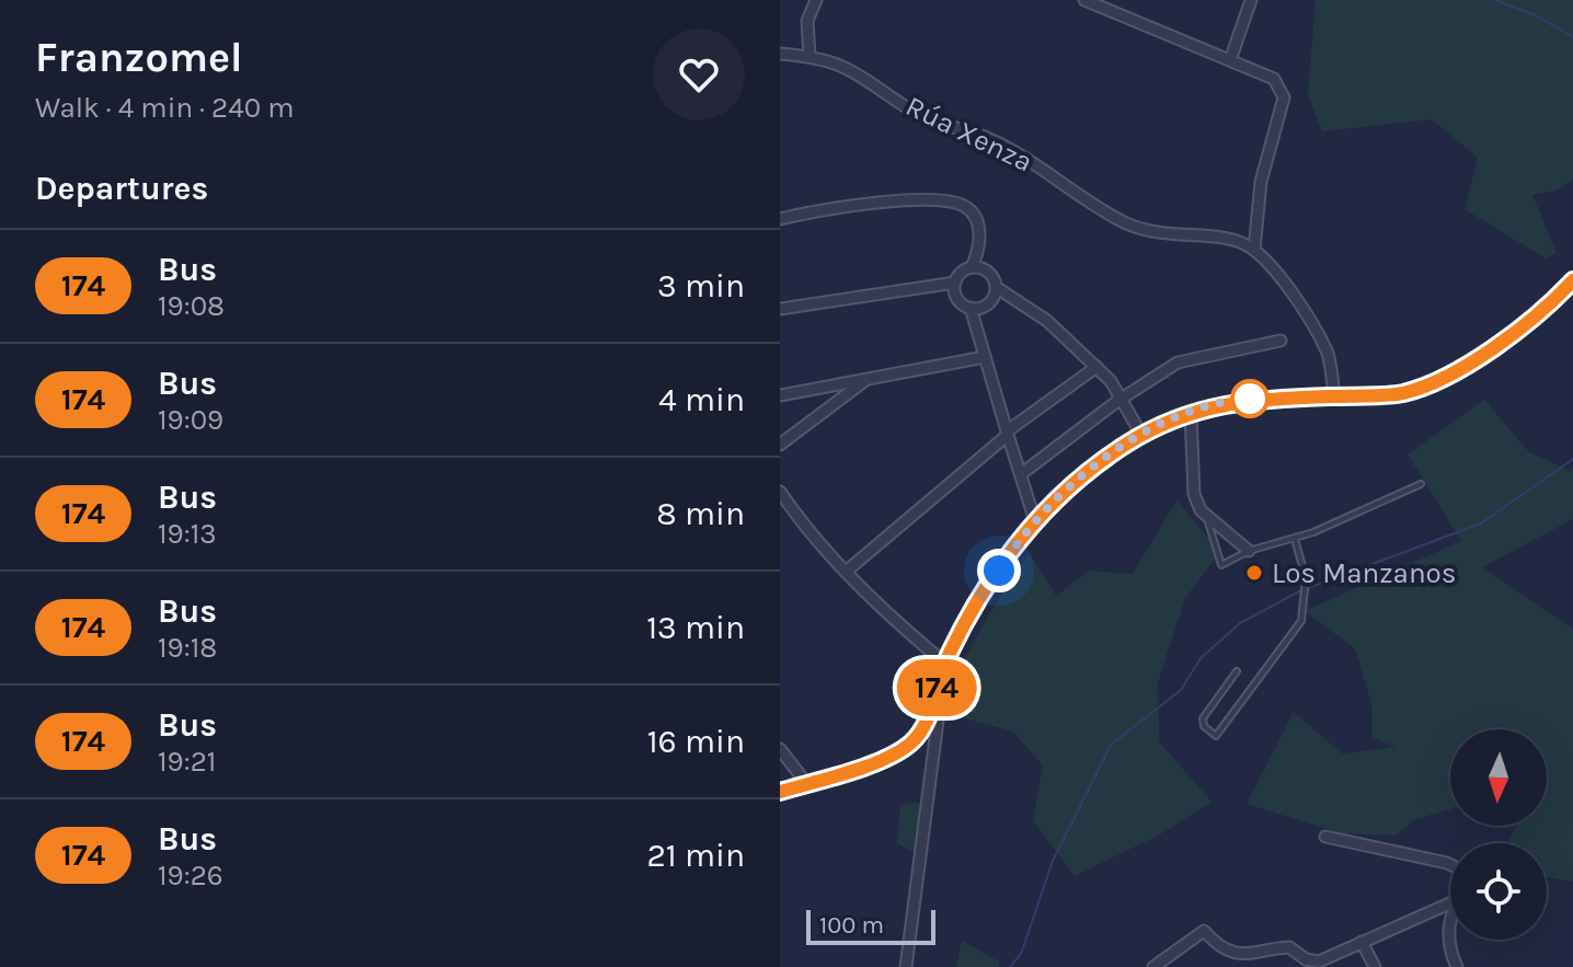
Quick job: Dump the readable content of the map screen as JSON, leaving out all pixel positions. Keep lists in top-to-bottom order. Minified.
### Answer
{"streets":{"street":["Rúa Xenza"]},"places":["Los Manzanos"],"lines":["bus line 174"],"scale_bar":"100 m","north":"bottom","page":{"heading":[["Franzomel","Walk · 4 min · 240 m"],"Departures"],"on_map":"174","list":[{"mark":"174","name":"Bus","note":"19:08","value":"3 min"},{"mark":"174","name":"Bus","note":"19:09","value":"4 min"},{"mark":"174","name":"Bus","note":"19:13","value":"8 min"},{"mark":"174","name":"Bus","note":"19:18","value":"13 min"},{"mark":"174","name":"Bus","note":"19:21","value":"16 min"},{"mark":"174","name":"Bus","note":"19:26","value":"21 min"}],"scale":"100 m"}}
